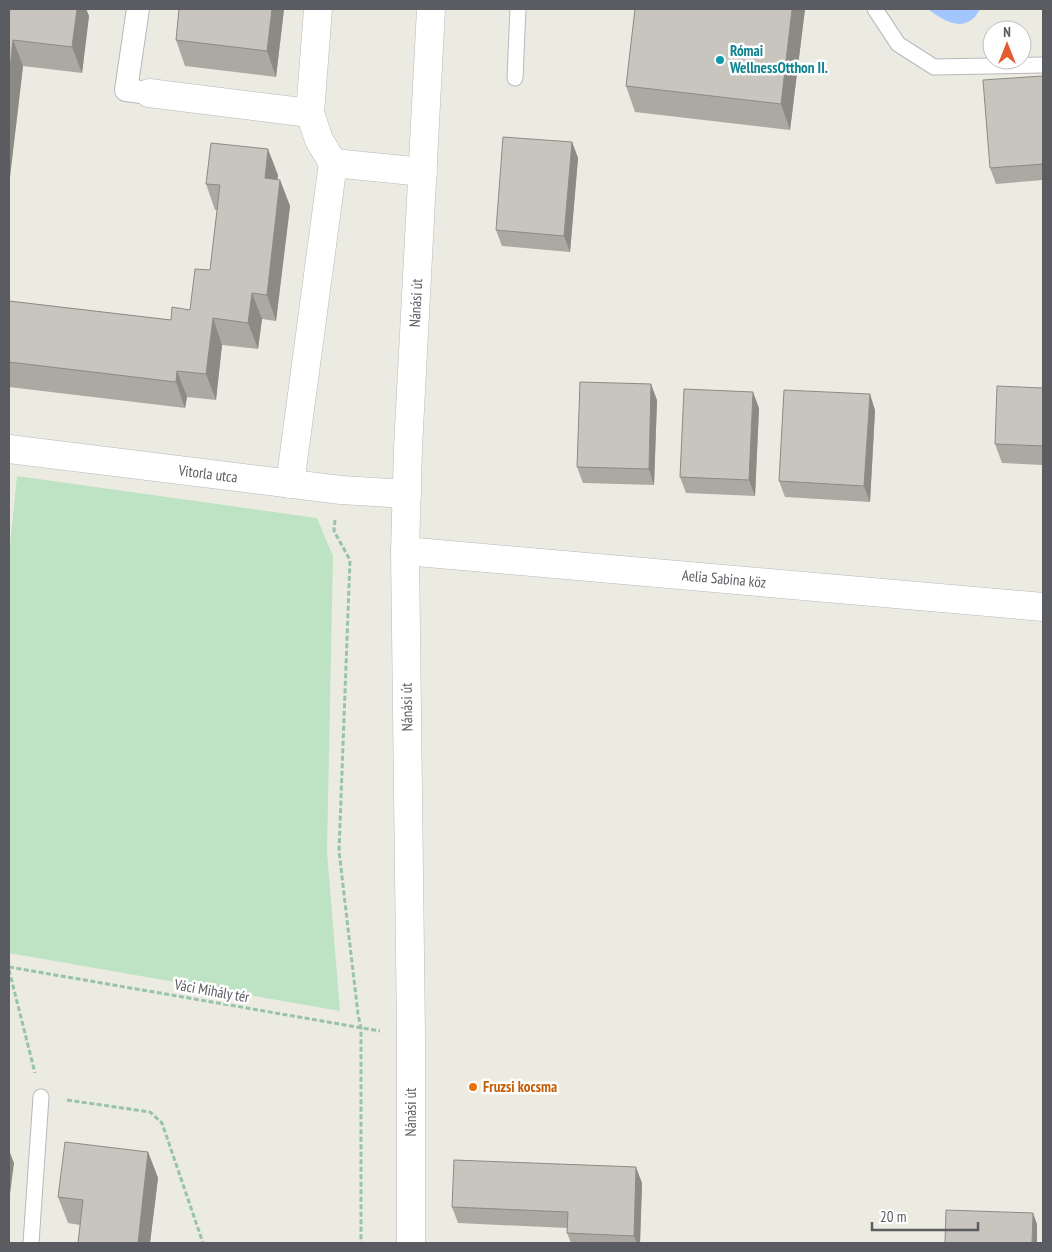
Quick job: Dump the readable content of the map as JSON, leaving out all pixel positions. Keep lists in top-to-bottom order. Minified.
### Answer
{"streets":{"street":["Nánási út","Vitorla utca","Aelia Sabina köz"],"path":["Váci Mihály tér"]},"crossings":[["Nánási út","Vitorla utca"],["Nánási út","Aelia Sabina köz"],["Nánási út","Váci Mihály tér"]],"places":["Római WellnessOtthon II.","Fruzsi kocsma"],"scale_bar":"20 m","north":"top"}
